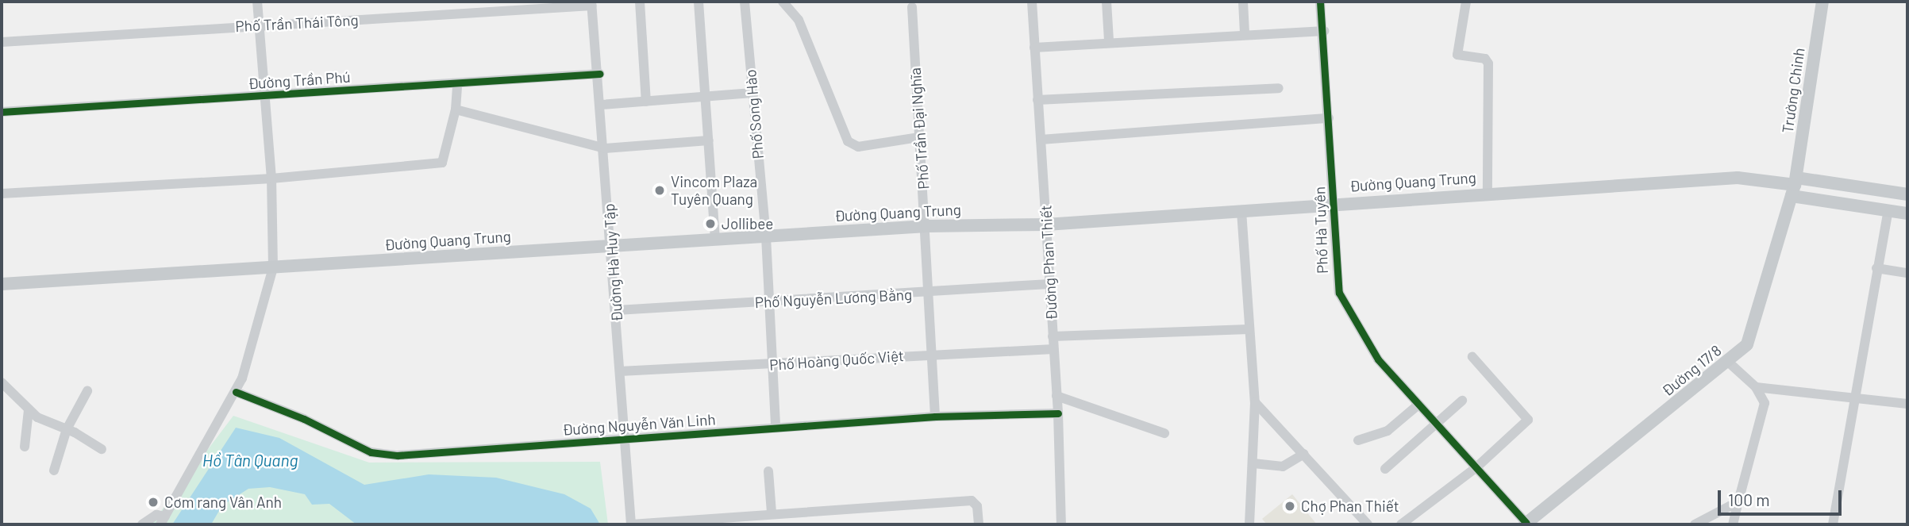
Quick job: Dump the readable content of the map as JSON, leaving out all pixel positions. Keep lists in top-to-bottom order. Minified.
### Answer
{"streets":{"main road":["Trường Chinh","Đường Quang Trung","Đường 17/8"],"street":["Phố Trần Thái Tông","Đường Trần Phú","Phố Song Hào","Phố Trần Đại Nghĩa","Phố Hà Tuyên","Đường Hà Huy Tập","Đường Phan Thiết","Phố Nguyễn Lương Bằng","Phố Hoàng Quốc Việt","Đường Nguyễn Văn Linh"]},"crossings":[["Phố Trần Thái Tông","Đường Hà Huy Tập"],["Đường Trần Phú","Đường Hà Huy Tập"],["Trường Chinh","Đường Quang Trung"],["Trường Chinh","Đường 17/8"],["Phố Song Hào","Đường Quang Trung"],["Phố Song Hào","Phố Nguyễn Lương Bằng"],["Phố Song Hào","Phố Hoàng Quốc Việt"],["Phố Song Hào","Đường Nguyễn Văn Linh"],["Phố Trần Đại Nghĩa","Đường Quang Trung"],["Phố Trần Đại Nghĩa","Phố Nguyễn Lương Bằng"],["Phố Trần Đại Nghĩa","Phố Hoàng Quốc Việt"],["Phố Trần Đại Nghĩa","Đường Nguyễn Văn Linh"],["Đường Quang Trung","Phố Hà Tuyên"],["Đường Quang Trung","Đường Hà Huy Tập"],["Đường Quang Trung","Đường Phan Thiết"],["Đường Quang Trung","Đường 17/8"],["Phố Hà Tuyên","Đường 17/8"],["Đường Hà Huy Tập","Phố Nguyễn Lương Bằng"],["Đường Hà Huy Tập","Phố Hoàng Quốc Việt"],["Đường Hà Huy Tập","Đường Nguyễn Văn Linh"],["Đường Phan Thiết","Phố Nguyễn Lương Bằng"],["Đường Phan Thiết","Phố Hoàng Quốc Việt"],["Đường Phan Thiết","Đường Nguyễn Văn Linh"]],"water":["Hồ Tân Quang"],"places":["Vincom Plaza Tuyên Quang","Jollibee","Cơm rang Vân Anh","Chợ Phan Thiết"],"scale_bar":"100 m"}
